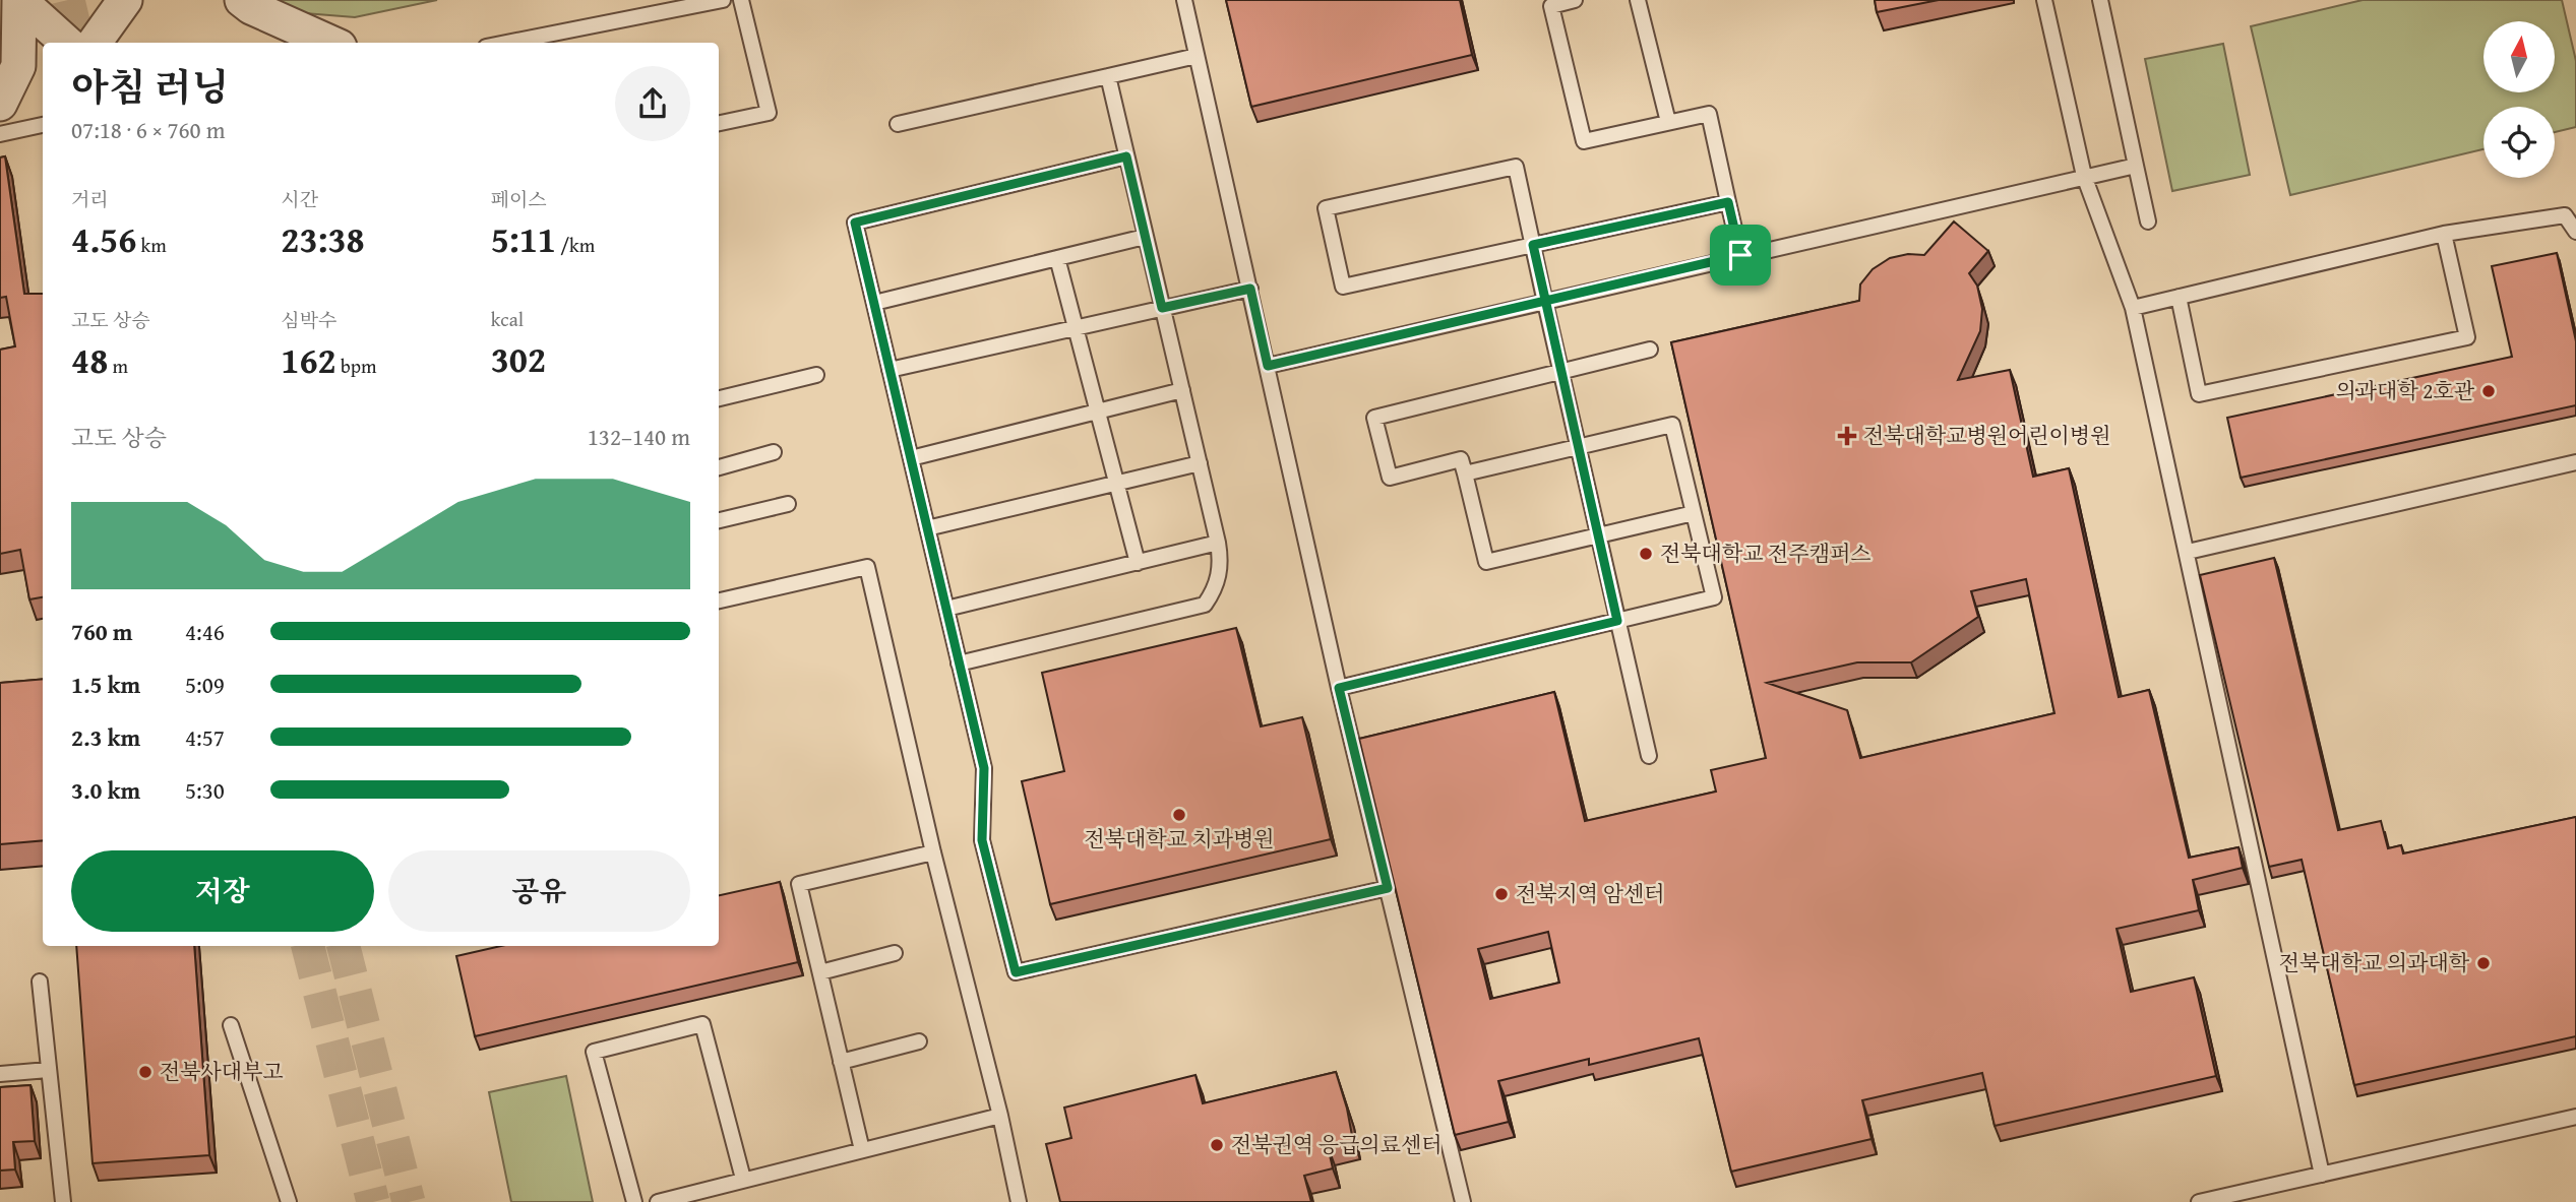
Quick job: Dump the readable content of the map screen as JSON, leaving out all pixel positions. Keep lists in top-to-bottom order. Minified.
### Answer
{"places":{"other":["의과대학 2호관","전북대학교 전주캠퍼스","전북대학교 치과병원","전북지역 암센터","전북대학교 의과대학","전북사대부고","전북권역 응급의료센터"],"health":["전북대학교병원어린이병원"]},"north":"top","page":{"heading":["아침 러닝","07:18 · 6 × 760 m"],"stats":[["거리","4.56 km"],["시간","23:38"],["페이스","5:11 /km"],["고도 상승","48 m"],["심박수","162 bpm"],["kcal","302"]],"chart":["고도 상승","132–140 m"],"list":[{"name":"760 m","note":"4:46"},{"name":"1.5 km","note":"5:09"},{"name":"2.3 km","note":"4:57"},{"name":"3.0 km","note":"5:30"}],"buttons":["저장","공유"]}}
